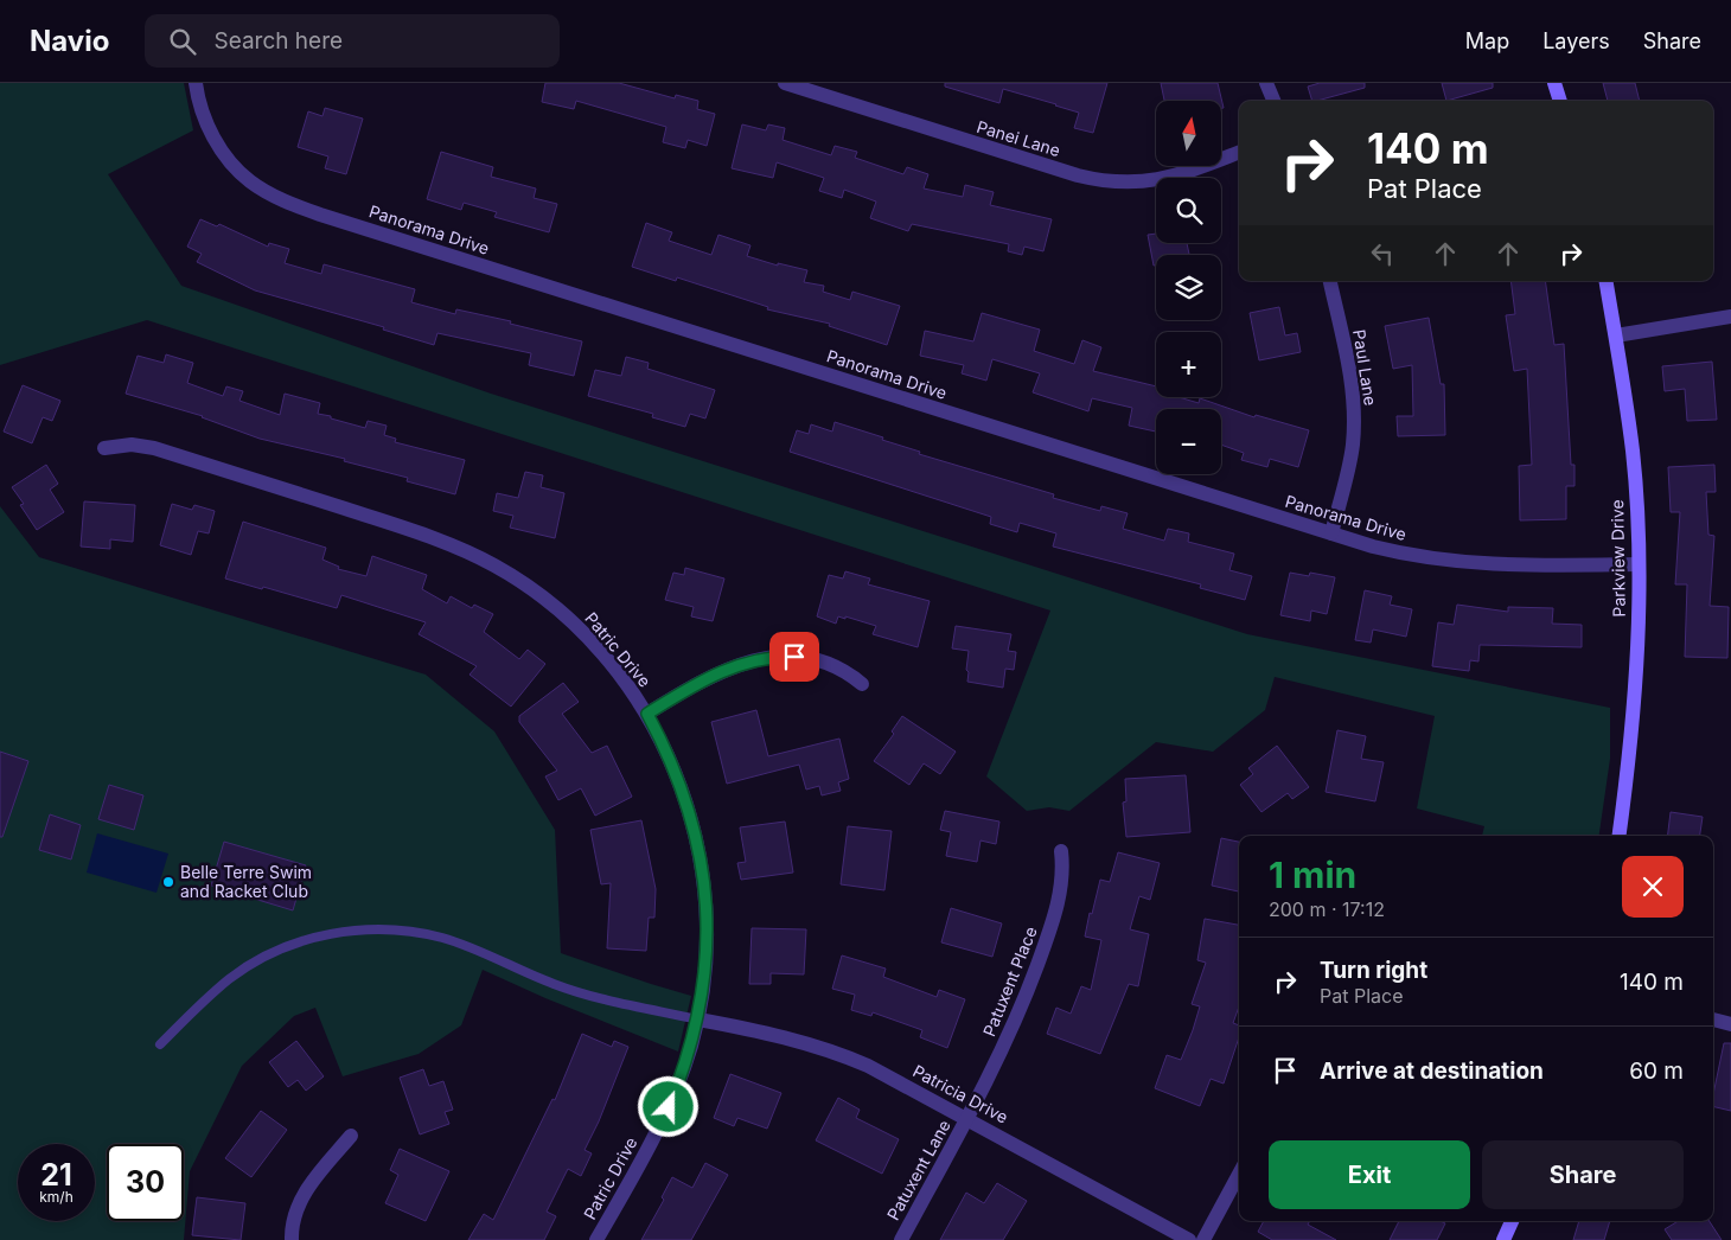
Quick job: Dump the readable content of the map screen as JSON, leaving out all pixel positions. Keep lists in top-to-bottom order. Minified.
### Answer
{"streets":{"street":["Panei Lane","Panorama Drive","Paul Lane","Parkview Drive","Patric Drive","Patuxent Place","Patricia Drive","Patuxent Lane"]},"crossings":[["Panorama Drive","Paul Lane"],["Panorama Drive","Parkview Drive"],["Patric Drive","Patricia Drive"],["Patuxent Place","Patricia Drive"],["Patuxent Place","Patuxent Lane"],["Patricia Drive","Patuxent Lane"]],"places":["Belle Terre Swim and Racket Club"],"north":"top","page":{"header":"Navio","search":"Search here","nav":["Map","Layers","Share"],"map_buttons":["+","−"],"turn":["140 m","Pat Place"],"heading":["1 min","200 m · 17:12"],"list":[{"name":"Turn right","note":"Pat Place","value":"140 m"},{"name":"Arrive at destination","value":"60 m"}],"buttons":["Exit","Share"],"speed":"21 km/h","limit":"30"}}
